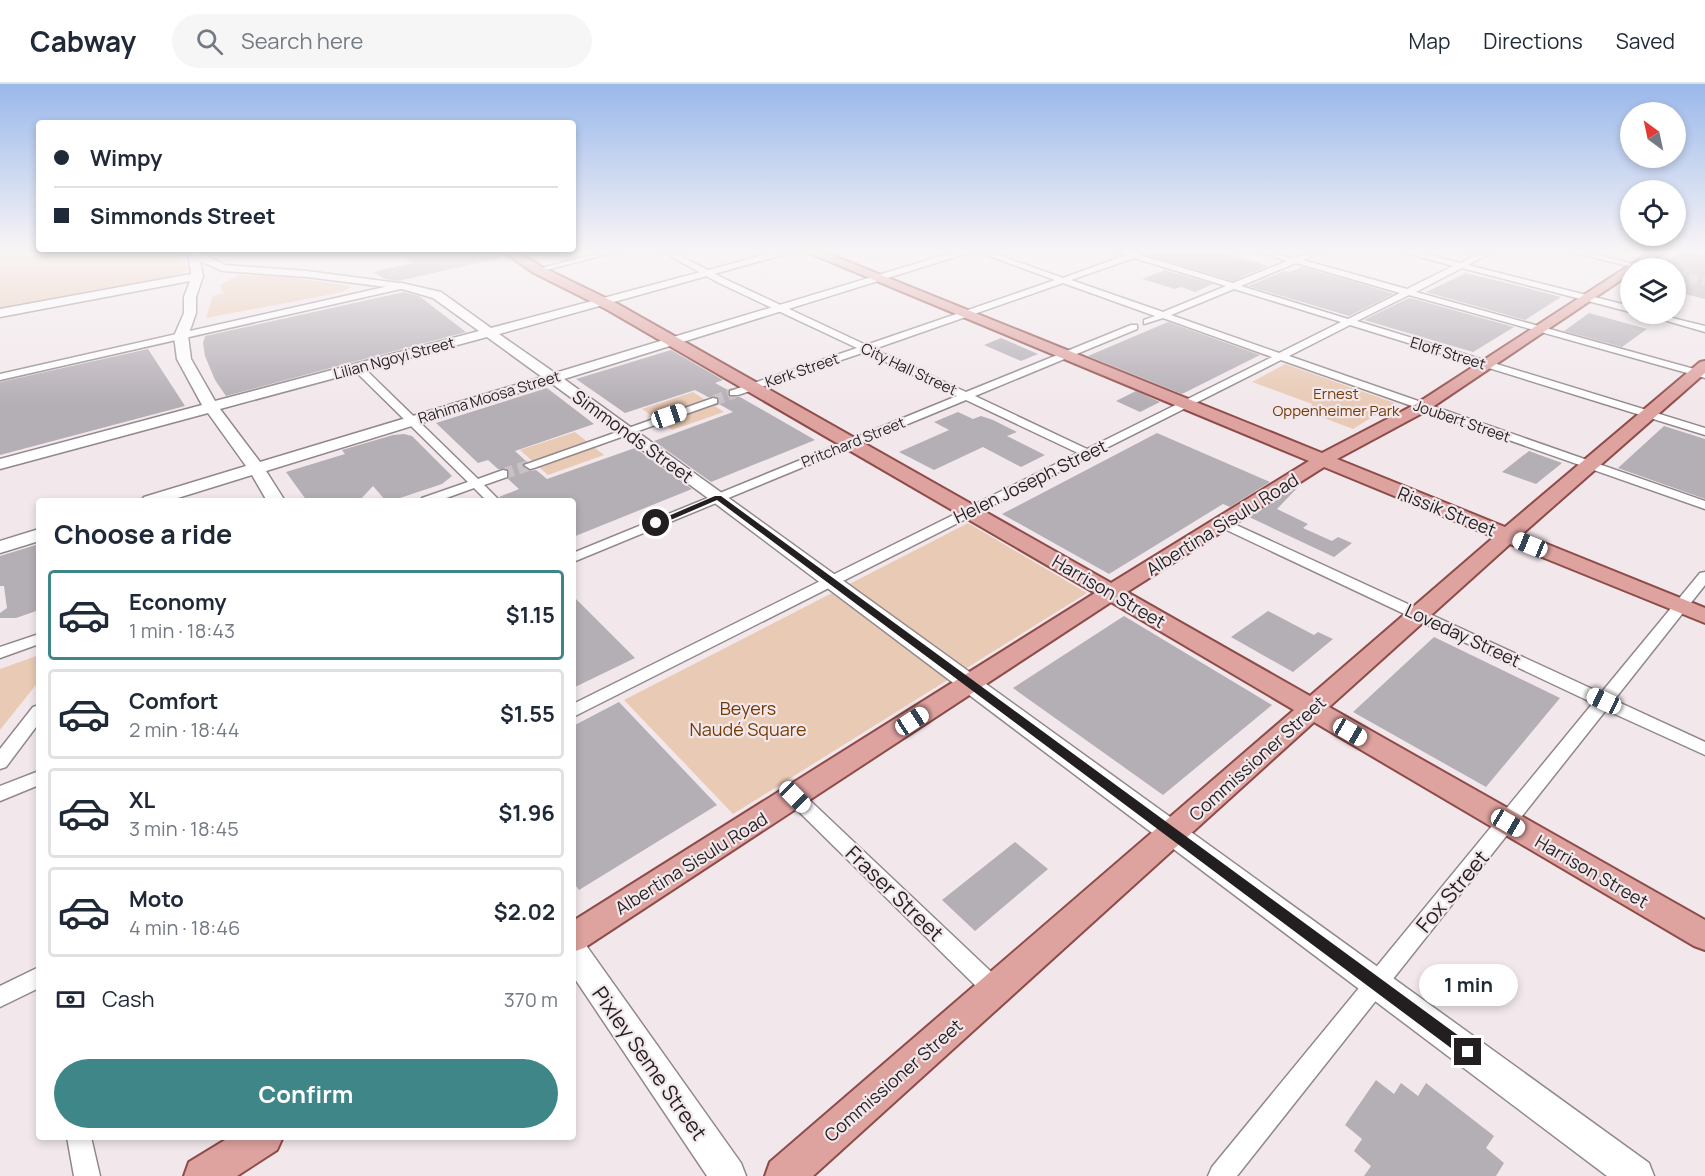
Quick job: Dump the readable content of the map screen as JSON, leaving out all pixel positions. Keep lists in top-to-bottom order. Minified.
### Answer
{"streets":{"main road":["Lilian Ngoyi Street","Rahima Moosa Street","Simmonds Street","Rissik Street","Albertina Sisulu Road","Harrison Street","Commissioner Street","Pixley Seme Street"],"street":["Eloff Street","City Hall Street","Kerk Street","Joubert Street","Pritchard Street","Helen Joseph Street","Loveday Street","Fox Street","Fraser Street"]},"crossings":[["Eloff Street","Helen Joseph Street"],["Eloff Street","Albertina Sisulu Road"],["Eloff Street","Commissioner Street"],["Lilian Ngoyi Street","Simmonds Street"],["City Hall Street","Kerk Street"],["City Hall Street","Rahima Moosa Street"],["City Hall Street","Pritchard Street"],["City Hall Street","Helen Joseph Street"],["Kerk Street","Rissik Street"],["Kerk Street","Harrison Street"],["Rahima Moosa Street","Simmonds Street"],["Rahima Moosa Street","Harrison Street"],["Joubert Street","Helen Joseph Street"],["Joubert Street","Albertina Sisulu Road"],["Joubert Street","Commissioner Street"],["Simmonds Street","Pritchard Street"],["Simmonds Street","Helen Joseph Street"],["Simmonds Street","Albertina Sisulu Road"],["Simmonds Street","Commissioner Street"],["Simmonds Street","Fox Street"],["Pritchard Street","Rissik Street"],["Pritchard Street","Harrison Street"],["Helen Joseph Street","Rissik Street"],["Helen Joseph Street","Harrison Street"],["Rissik Street","Albertina Sisulu Road"],["Rissik Street","Commissioner Street"],["Rissik Street","Fox Street"],["Albertina Sisulu Road","Harrison Street"],["Albertina Sisulu Road","Loveday Street"],["Albertina Sisulu Road","Fraser Street"],["Harrison Street","Commissioner Street"],["Harrison Street","Fox Street"],["Loveday Street","Commissioner Street"],["Loveday Street","Fox Street"],["Commissioner Street","Fraser Street"]],"parks":["Ernest Oppenheimer Park","Beyers Naudé Square"],"north":"top left","page":{"header":"Cabway","search":"Search here","nav":["Map","Directions","Saved"],"banner":["Wimpy","Simmonds Street"],"heading":"Choose a ride","list":[{"name":"Economy","note":"1 min · 18:43","value":"$1.15"},{"name":"Comfort","note":"2 min · 18:44","value":"$1.55"},{"name":"XL","note":"3 min · 18:45","value":"$1.96"},{"name":"Moto","note":"4 min · 18:46","value":"$2.02"}],"bubble":"1 min","pay":["Cash","370 m"],"buttons":"Confirm"}}
